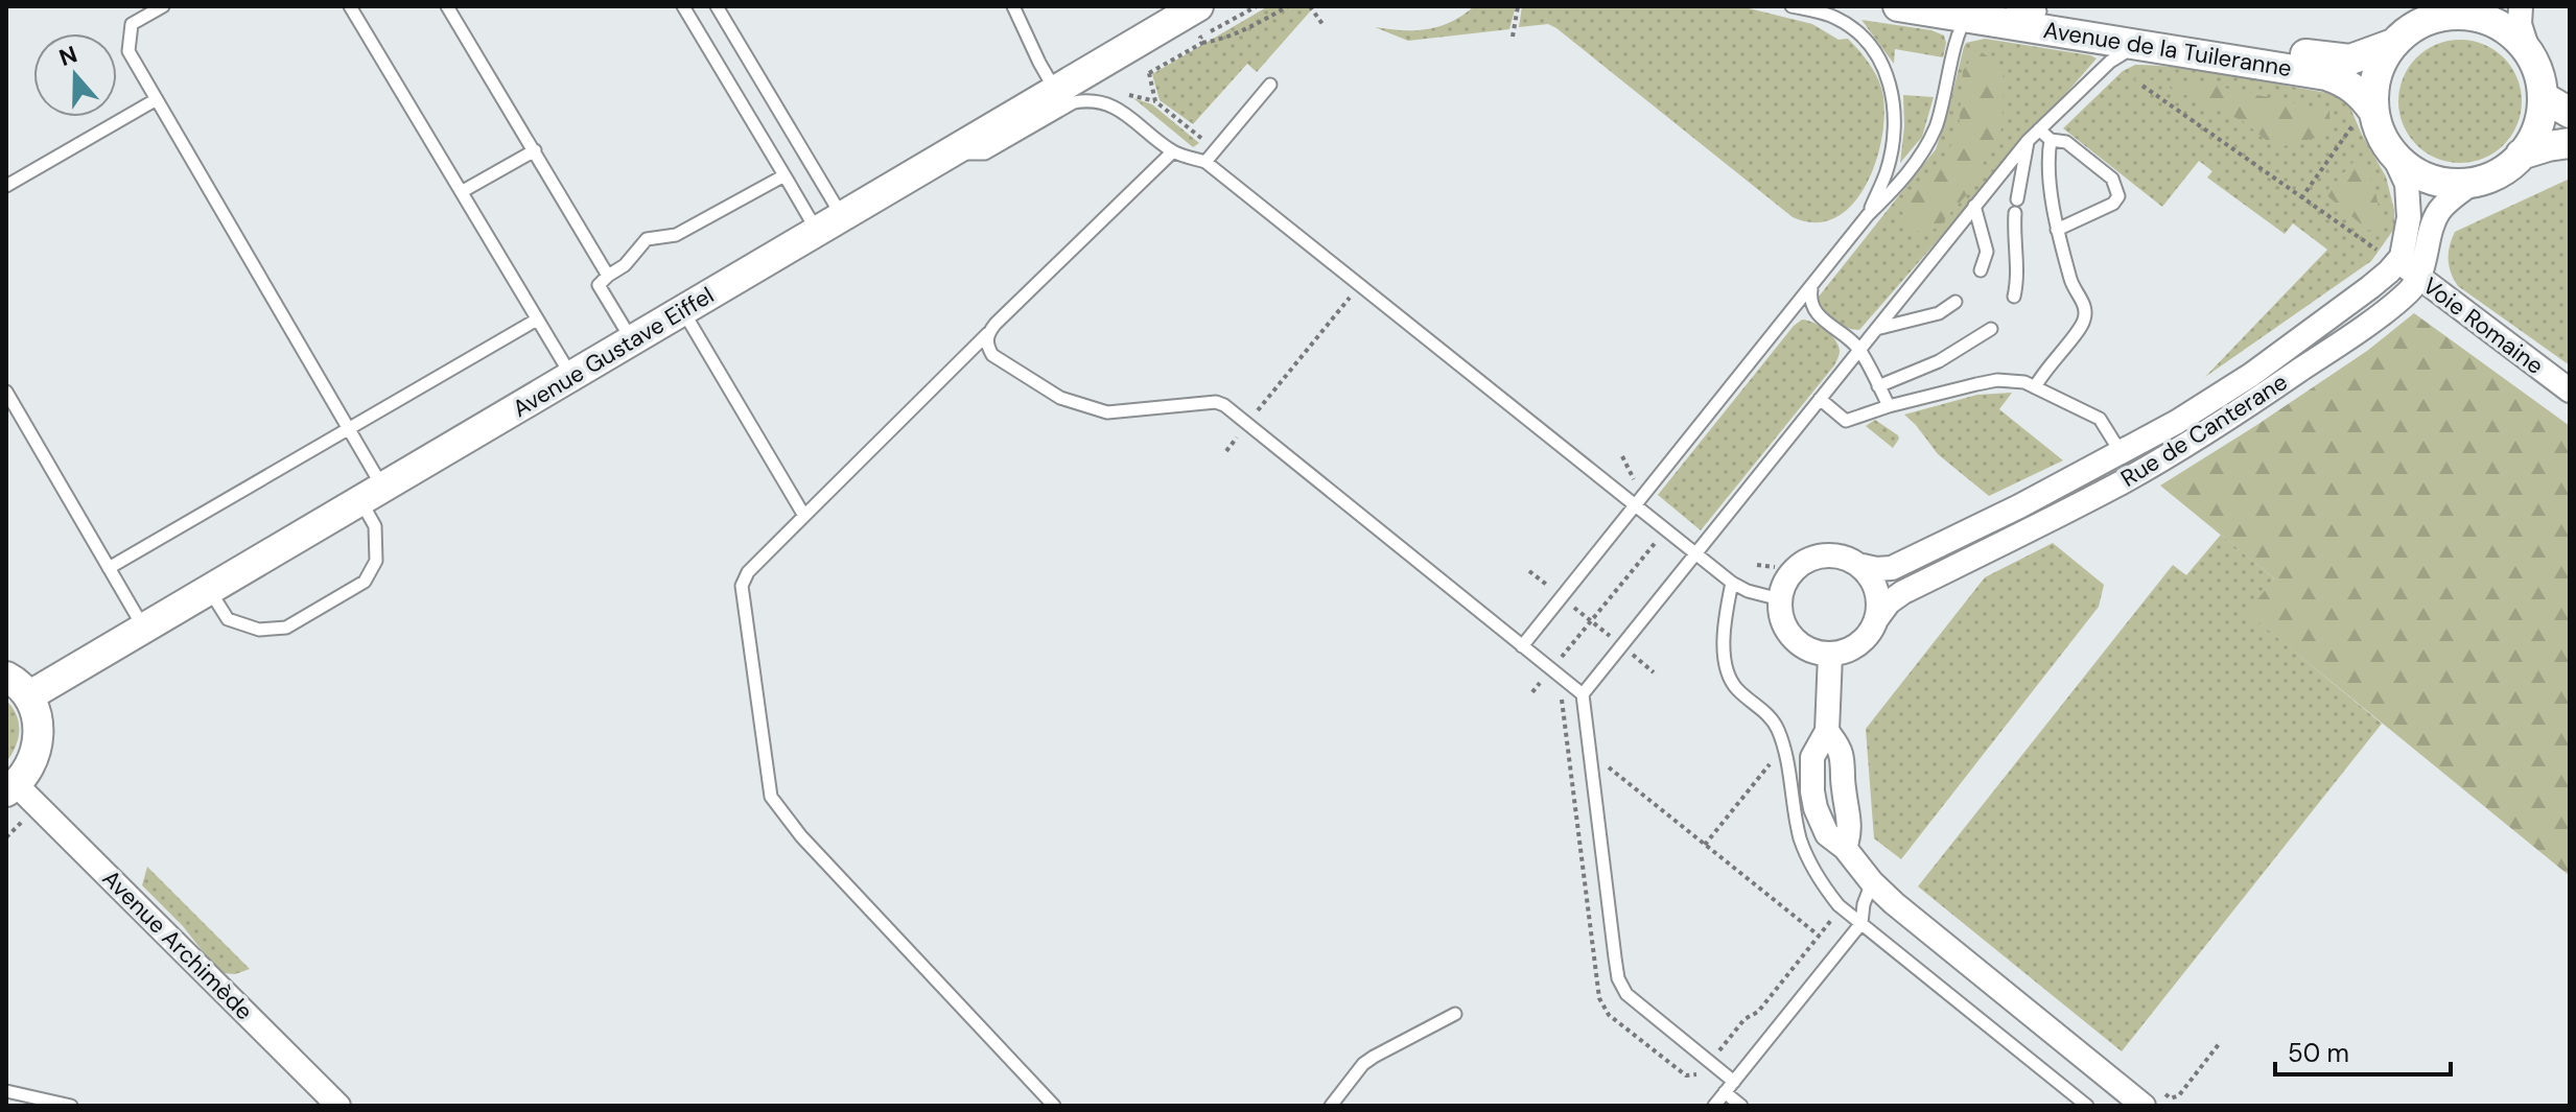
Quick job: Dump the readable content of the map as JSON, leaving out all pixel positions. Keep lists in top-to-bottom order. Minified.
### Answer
{"streets":{"street":["Avenue de la Tuileranne","Voie Romaine","Avenue Gustave Eiffel","Rue de Canterane","Avenue Archimède"]},"crossings":[["Voie Romaine","Rue de Canterane"]],"scale_bar":"50 m","north":"top"}
